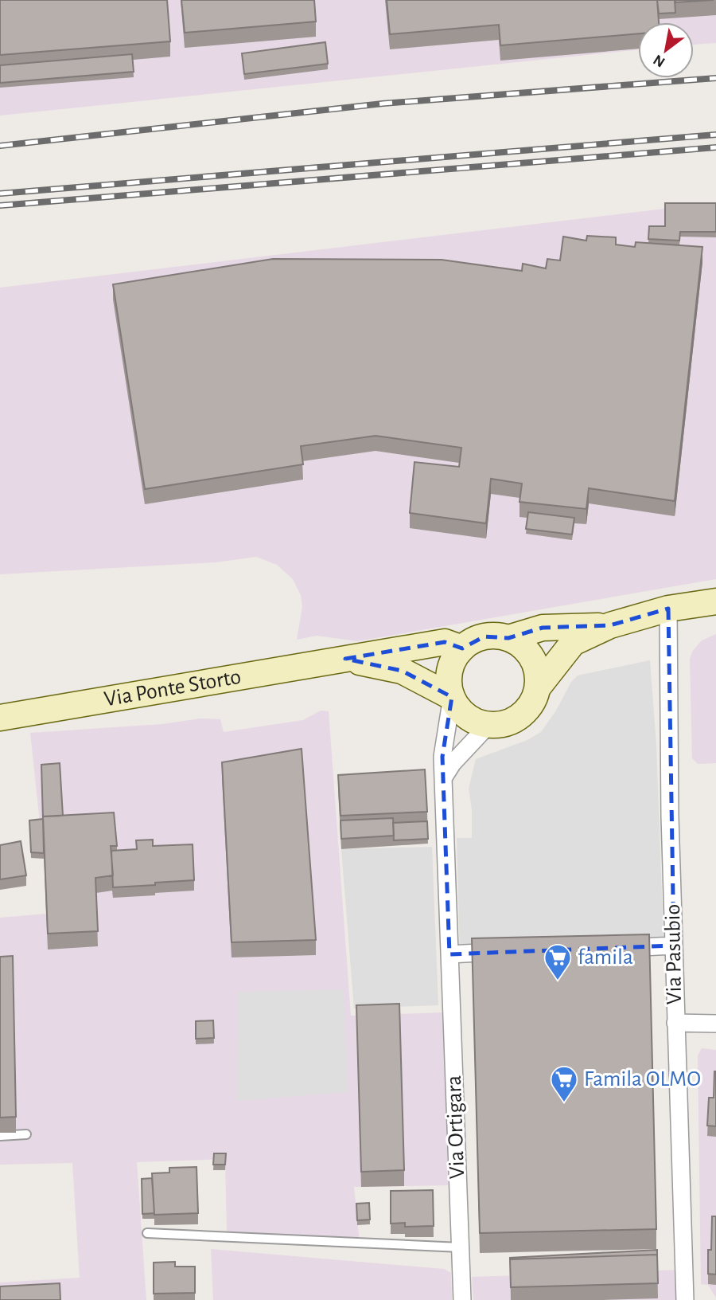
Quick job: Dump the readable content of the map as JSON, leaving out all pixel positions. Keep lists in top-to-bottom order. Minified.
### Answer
{"streets":{"main road":["Via Ponte Storto"],"street":["Via Pasubio","Via Ortigara"]},"crossings":[["Via Ponte Storto","Via Ortigara"]],"places":{"supermarket":["famila","Famila OLMO"]},"north":"bottom left"}
